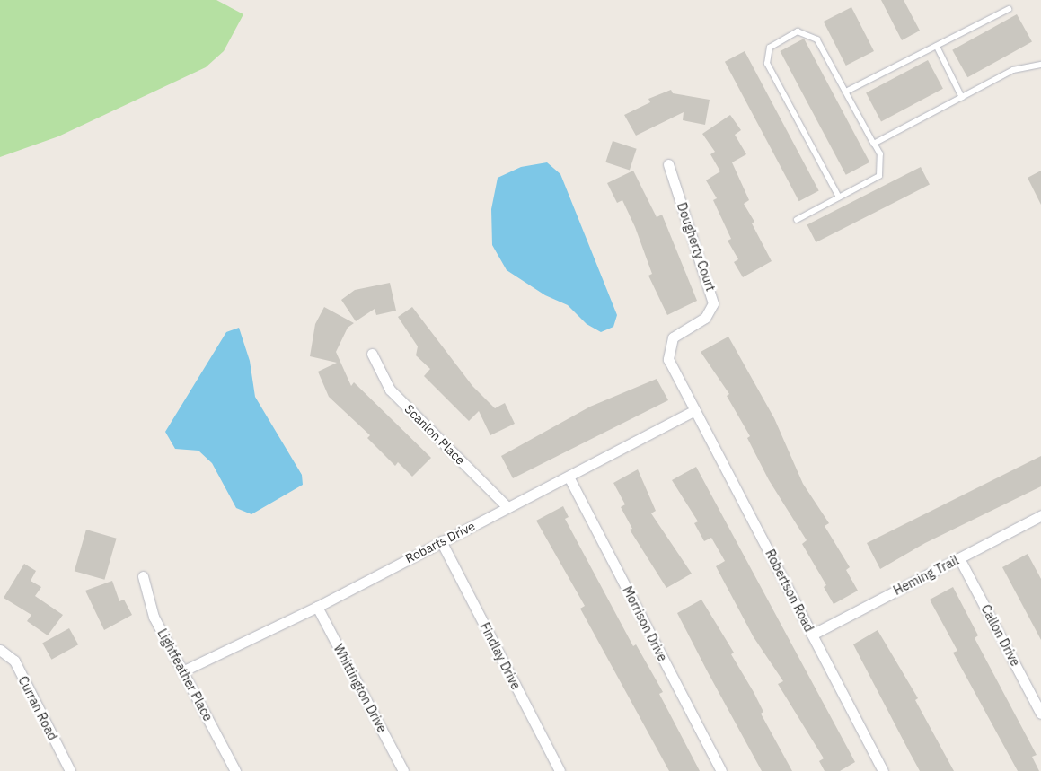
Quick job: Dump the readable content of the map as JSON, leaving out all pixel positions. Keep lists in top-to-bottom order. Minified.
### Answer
{"streets":{"street":["Dougherty Court","Scanlon Place","Robarts Drive","Heming Trail","Robertson Road","Morrison Drive","Callon Drive","Findlay Drive","Lightfeather Place","Whittington Drive","Curran Road"]},"crossings":[["Dougherty Court","Robarts Drive"],["Dougherty Court","Robertson Road"],["Scanlon Place","Robarts Drive"],["Robarts Drive","Robertson Road"],["Robarts Drive","Morrison Drive"],["Robarts Drive","Findlay Drive"],["Robarts Drive","Lightfeather Place"],["Robarts Drive","Whittington Drive"],["Heming Trail","Robertson Road"],["Heming Trail","Callon Drive"]]}
